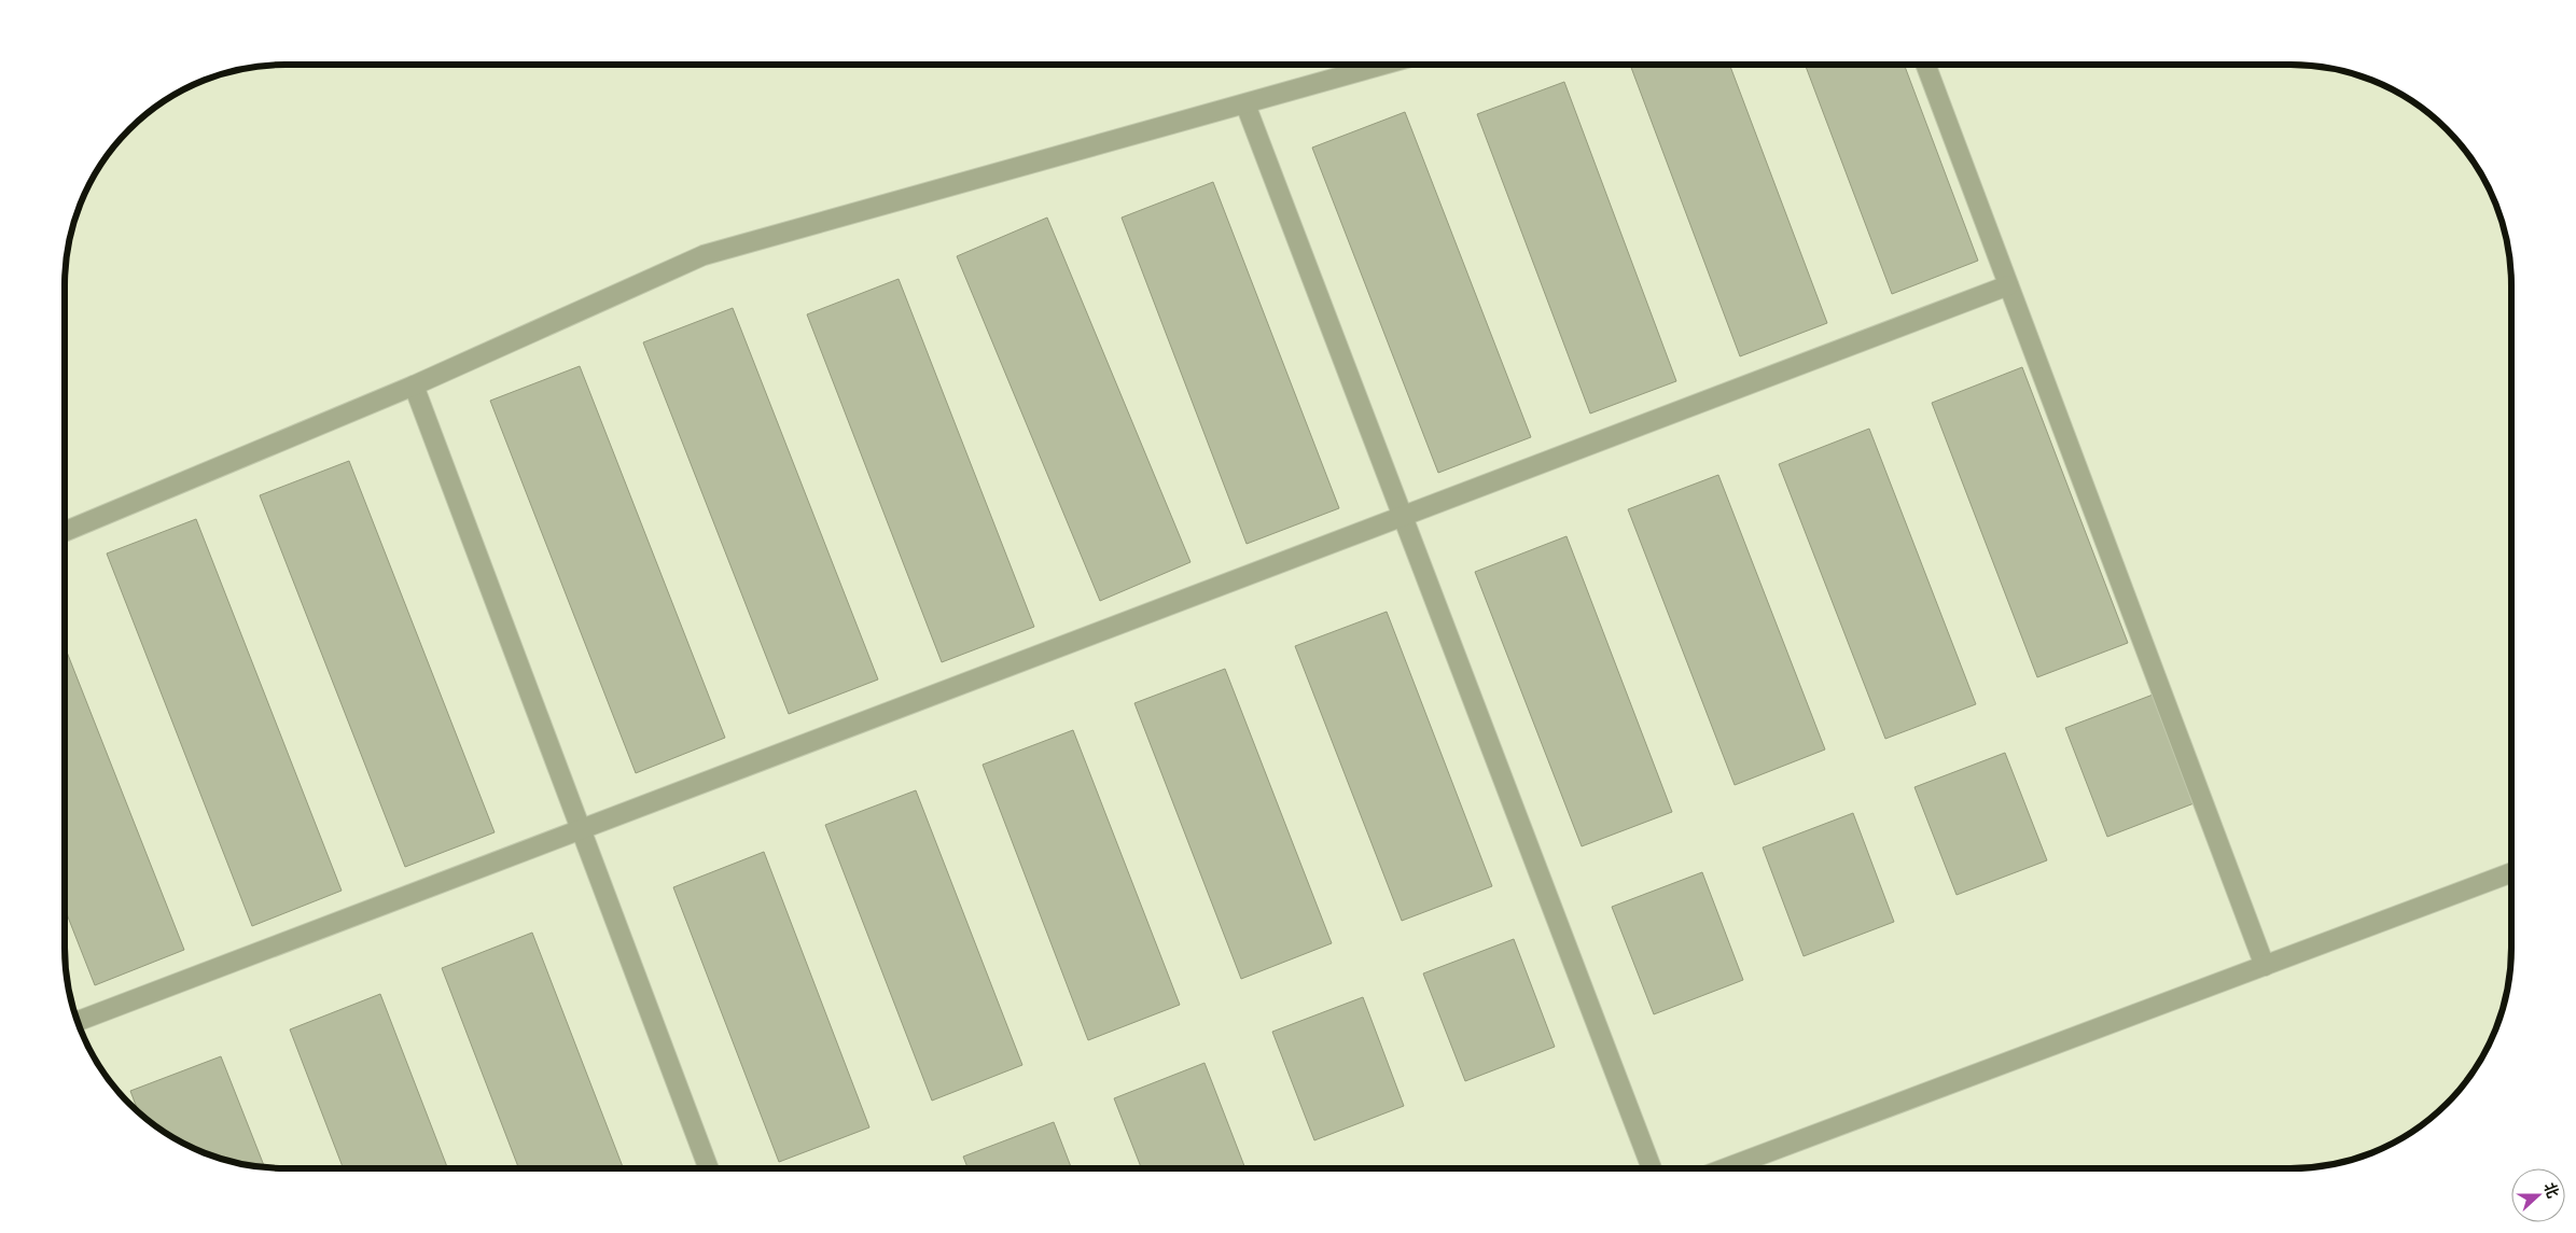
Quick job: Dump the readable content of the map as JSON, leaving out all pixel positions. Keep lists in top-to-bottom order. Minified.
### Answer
{"north":"right"}
